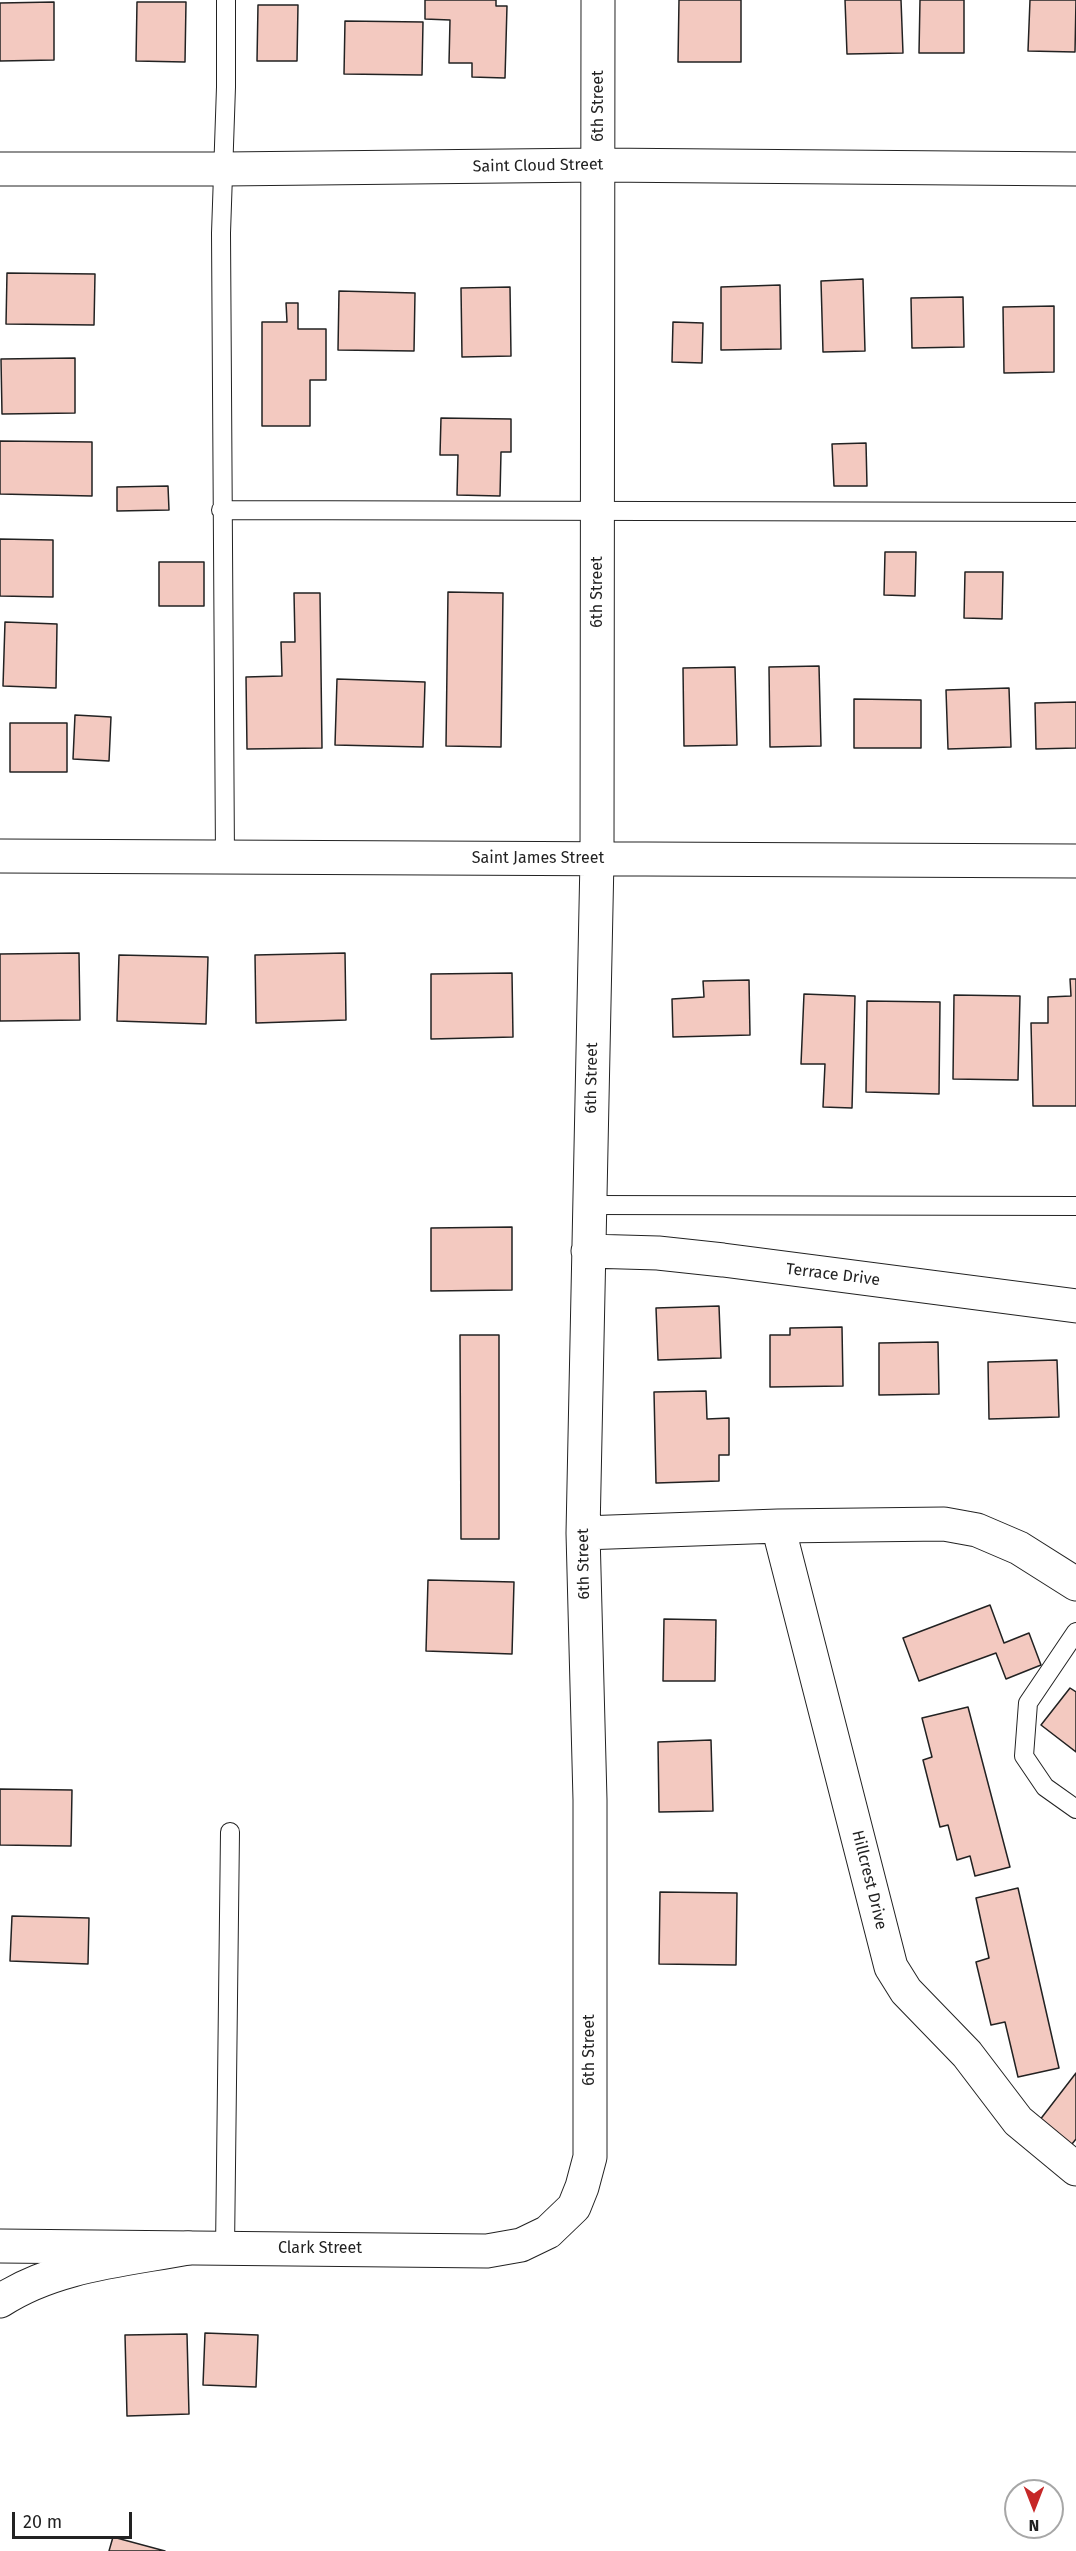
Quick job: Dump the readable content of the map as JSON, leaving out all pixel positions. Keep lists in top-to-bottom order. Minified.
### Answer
{"streets":{"street":["6th Street","Saint Cloud Street","Saint James Street","Terrace Drive","Hillcrest Drive","Clark Street"]},"crossings":[["6th Street","Saint Cloud Street"],["6th Street","Saint James Street"],["6th Street","Terrace Drive"],["6th Street","Clark Street"]],"scale_bar":"20 m","north":"bottom"}
